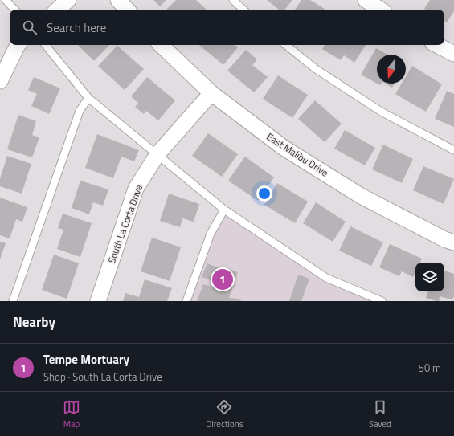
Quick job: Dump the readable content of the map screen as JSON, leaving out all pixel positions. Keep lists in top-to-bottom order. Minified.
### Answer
{"streets":{"street":["East Malibu Drive","South La Corta Drive"]},"crossings":[["East Malibu Drive","South La Corta Drive"]],"north":"bottom","page":{"search":"Search here","pins":"1","heading":"Nearby","list":[{"mark":"1","name":"Tempe Mortuary","note":"Shop · South La Corta Drive","value":"50 m"}],"nav":["Map","Directions","Saved"]}}
